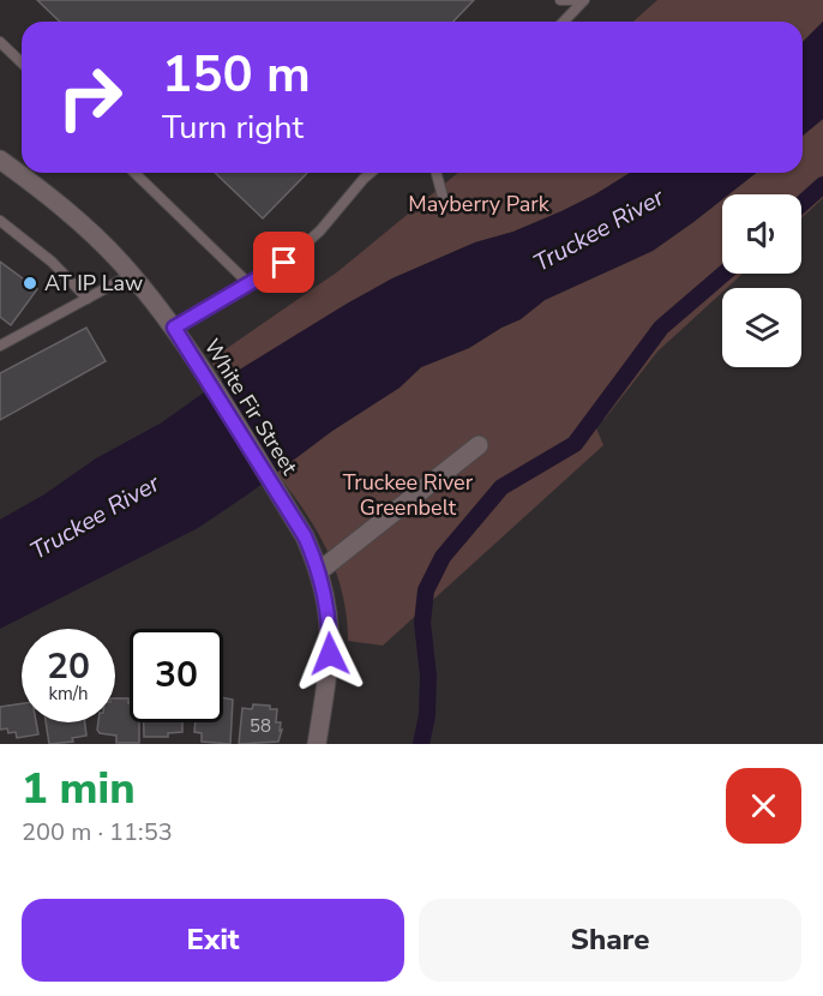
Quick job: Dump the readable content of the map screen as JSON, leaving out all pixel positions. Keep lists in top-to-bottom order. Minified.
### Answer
{"streets":{"street":["White Fir Street"]},"water":["Truckee River"],"parks":["Mayberry Park","Truckee River Greenbelt"],"places":["AT IP Law"],"house_numbers":["58"],"page":{"turn":["150 m","Turn right"],"speed":"20 km/h","limit":"30","heading":["1 min","200 m · 11:53"],"buttons":["Exit","Share"]}}
